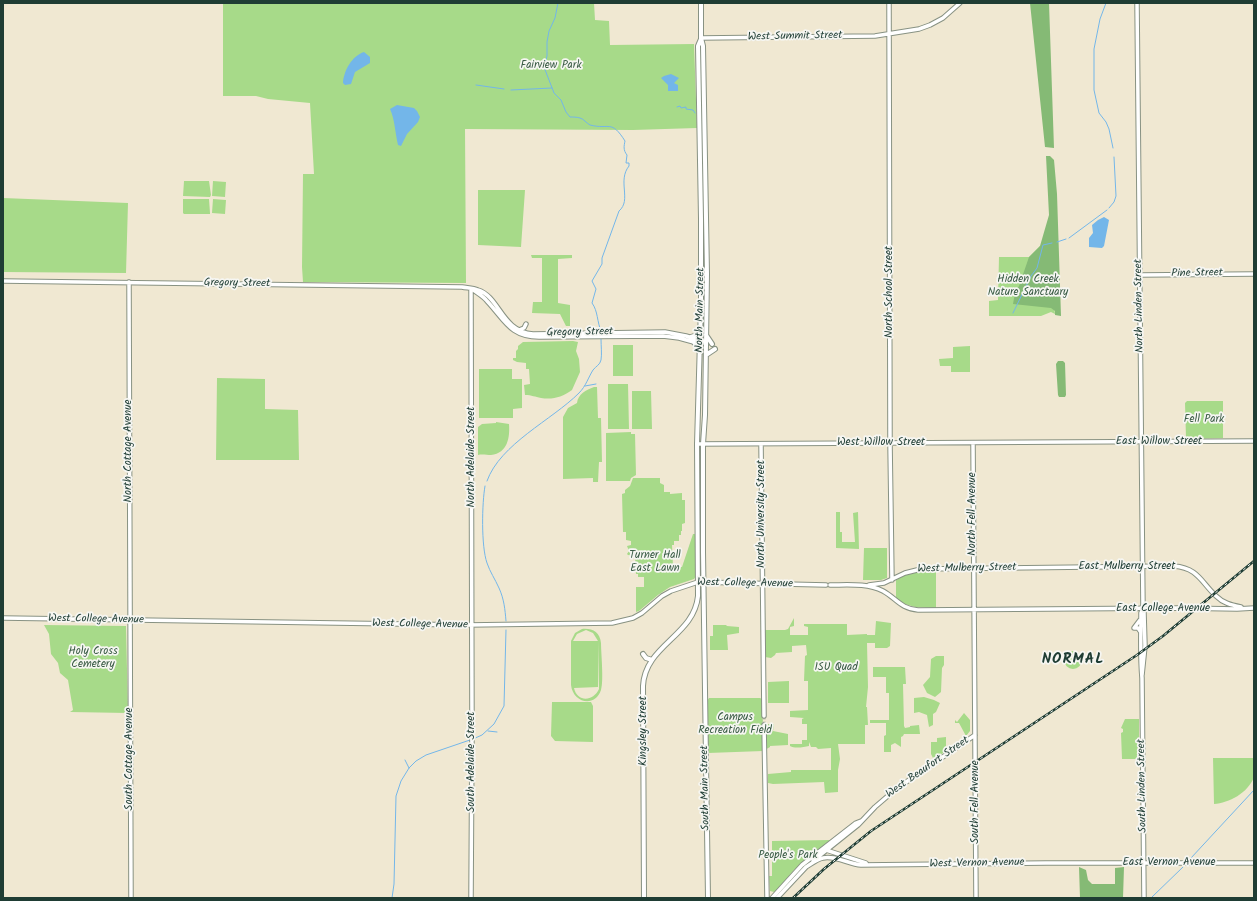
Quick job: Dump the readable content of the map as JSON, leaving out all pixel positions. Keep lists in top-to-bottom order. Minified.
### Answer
{"streets":{"main road":["West Summit Street","Pine Street","Gregory Street","North School Street","North Linden Street","North Main Street","East Willow Street","West Willow Street","North Cottage Avenue","North Adelaide Street","North University Street","North Fell Avenue","East Mulberry Street","West Mulberry Street","West College Avenue","East College Avenue","Kingsley Street","South Cottage Avenue","South Adelaide Street","West Beaufort Street","South Linden Street","South Main Street","South Fell Avenue","East Vernon Avenue","West Vernon Avenue"]},"crossings":[["West Summit Street","North School Street"],["West Summit Street","North Main Street"],["Pine Street","North Linden Street"],["Gregory Street","North Main Street"],["Gregory Street","North Cottage Avenue"],["Gregory Street","North Adelaide Street"],["North School Street","West Willow Street"],["North School Street","West Mulberry Street"],["North Linden Street","East Willow Street"],["North Linden Street","East Mulberry Street"],["North Linden Street","East College Avenue"],["North Linden Street","South Linden Street"],["North Main Street","West Willow Street"],["North Main Street","West College Avenue"],["North Main Street","Kingsley Street"],["North Main Street","South Main Street"],["East Willow Street","West Willow Street"],["West Willow Street","North University Street"],["West Willow Street","North Fell Avenue"],["North Cottage Avenue","West College Avenue"],["North Cottage Avenue","South Cottage Avenue"],["North Adelaide Street","West College Avenue"],["North Adelaide Street","South Adelaide Street"],["North University Street","West College Avenue"],["North Fell Avenue","West Mulberry Street"],["North Fell Avenue","West College Avenue"],["North Fell Avenue","South Fell Avenue"],["East Mulberry Street","West Mulberry Street"],["East Mulberry Street","East College Avenue"],["West Mulberry Street","West College Avenue"],["West College Avenue","East College Avenue"],["West College Avenue","Kingsley Street"],["West College Avenue","South Cottage Avenue"],["West College Avenue","South Adelaide Street"],["West College Avenue","South Main Street"],["West College Avenue","South Fell Avenue"],["East College Avenue","South Linden Street"],["West Beaufort Street","South Fell Avenue"],["West Beaufort Street","West Vernon Avenue"],["South Linden Street","East Vernon Avenue"],["South Fell Avenue","West Vernon Avenue"],["East Vernon Avenue","West Vernon Avenue"]],"districts":["NORMAL"],"parks":["Fairview Park","Hidden Creek Nature Sanctuary","Fell Park","Turner Hall East Lawn","Holy Cross Cemetery","ISU Quad","Campus Recreation Field","People's Park"]}
